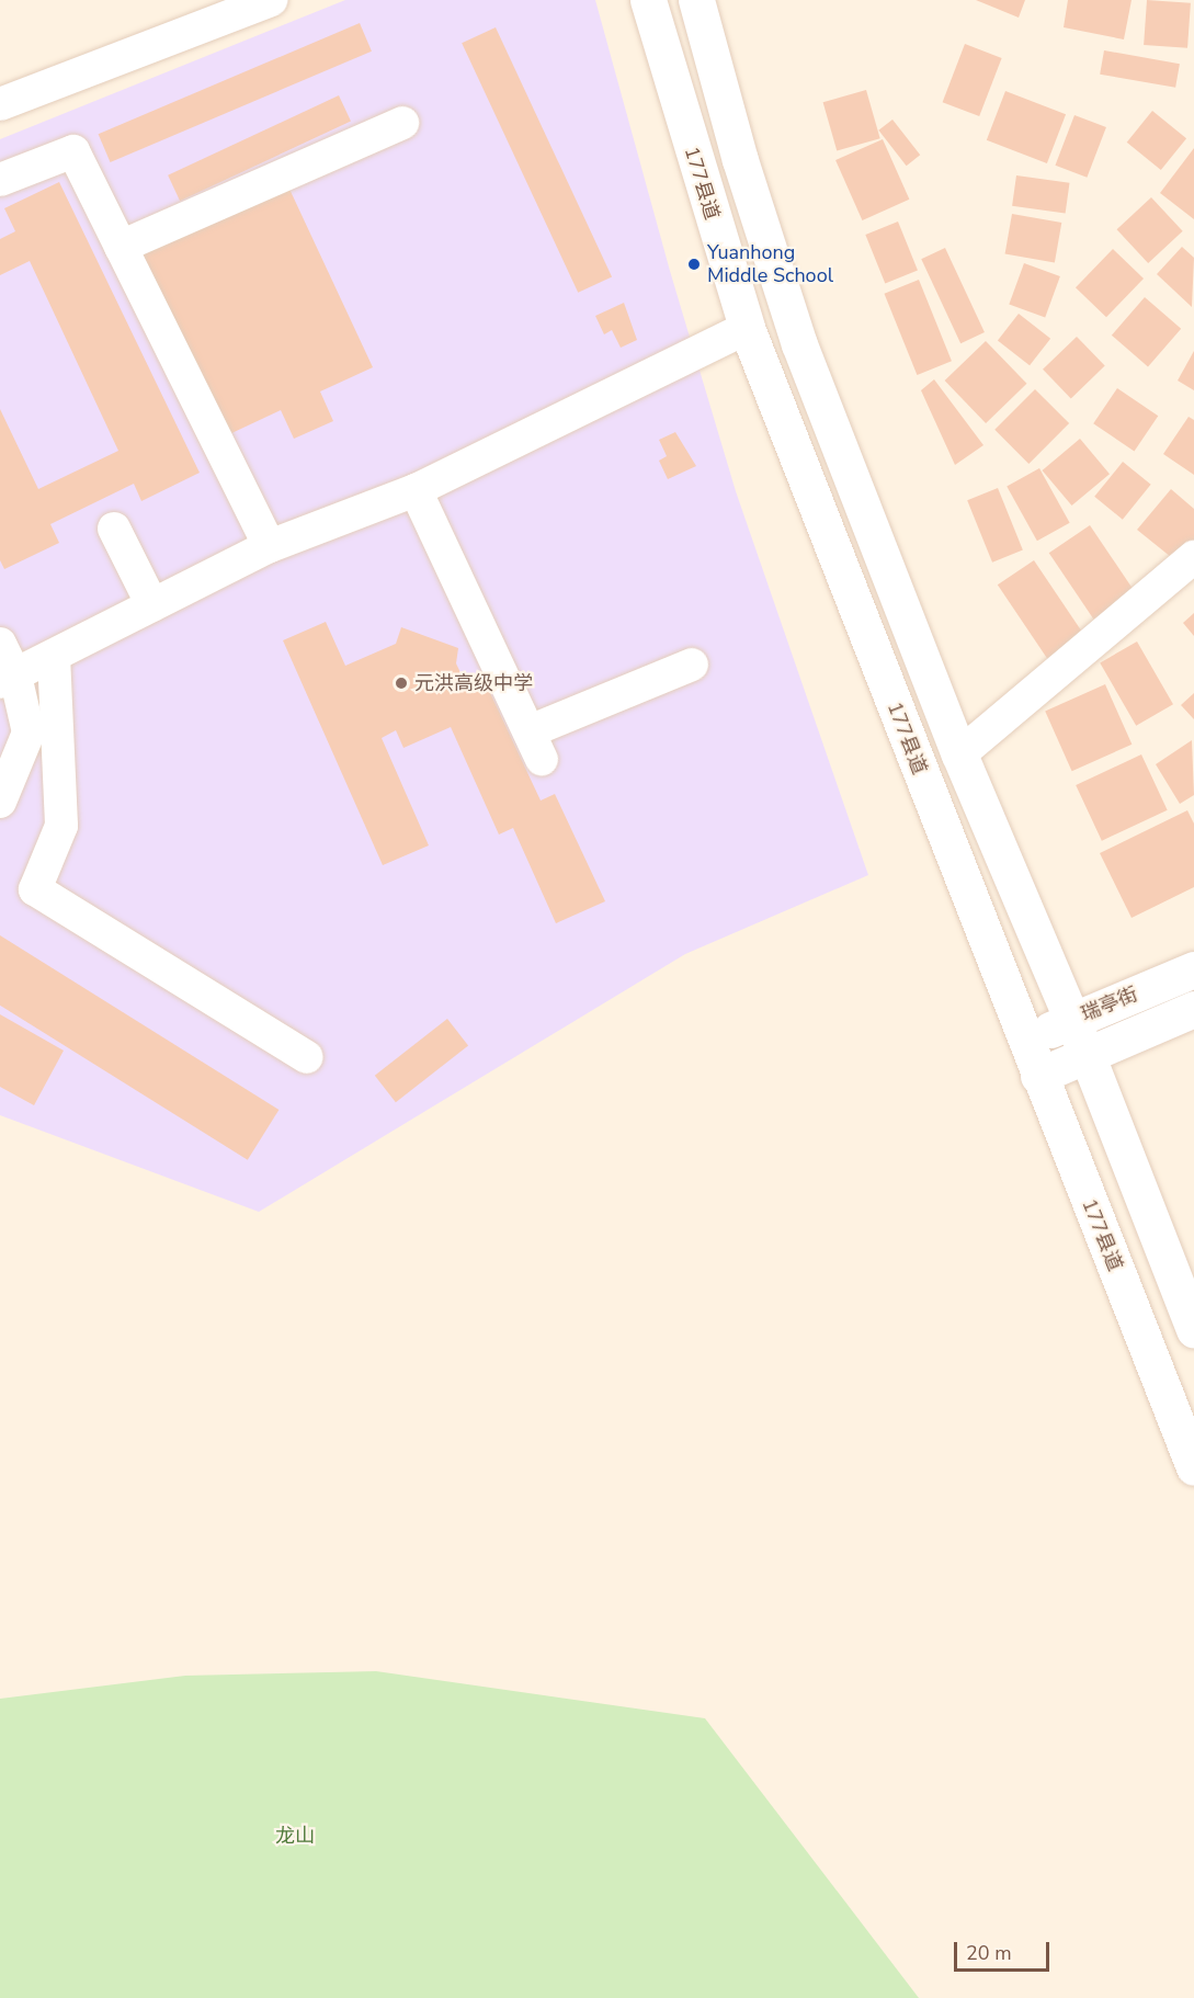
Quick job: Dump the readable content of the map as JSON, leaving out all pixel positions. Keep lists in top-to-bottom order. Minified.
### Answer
{"streets":{"main road":["177县道","瑞亭街"]},"crossings":[["177县道","瑞亭街"]],"parks":["龙山"],"places":["Yuanhong Middle School","元洪高级中学"],"scale_bar":"20 m"}
